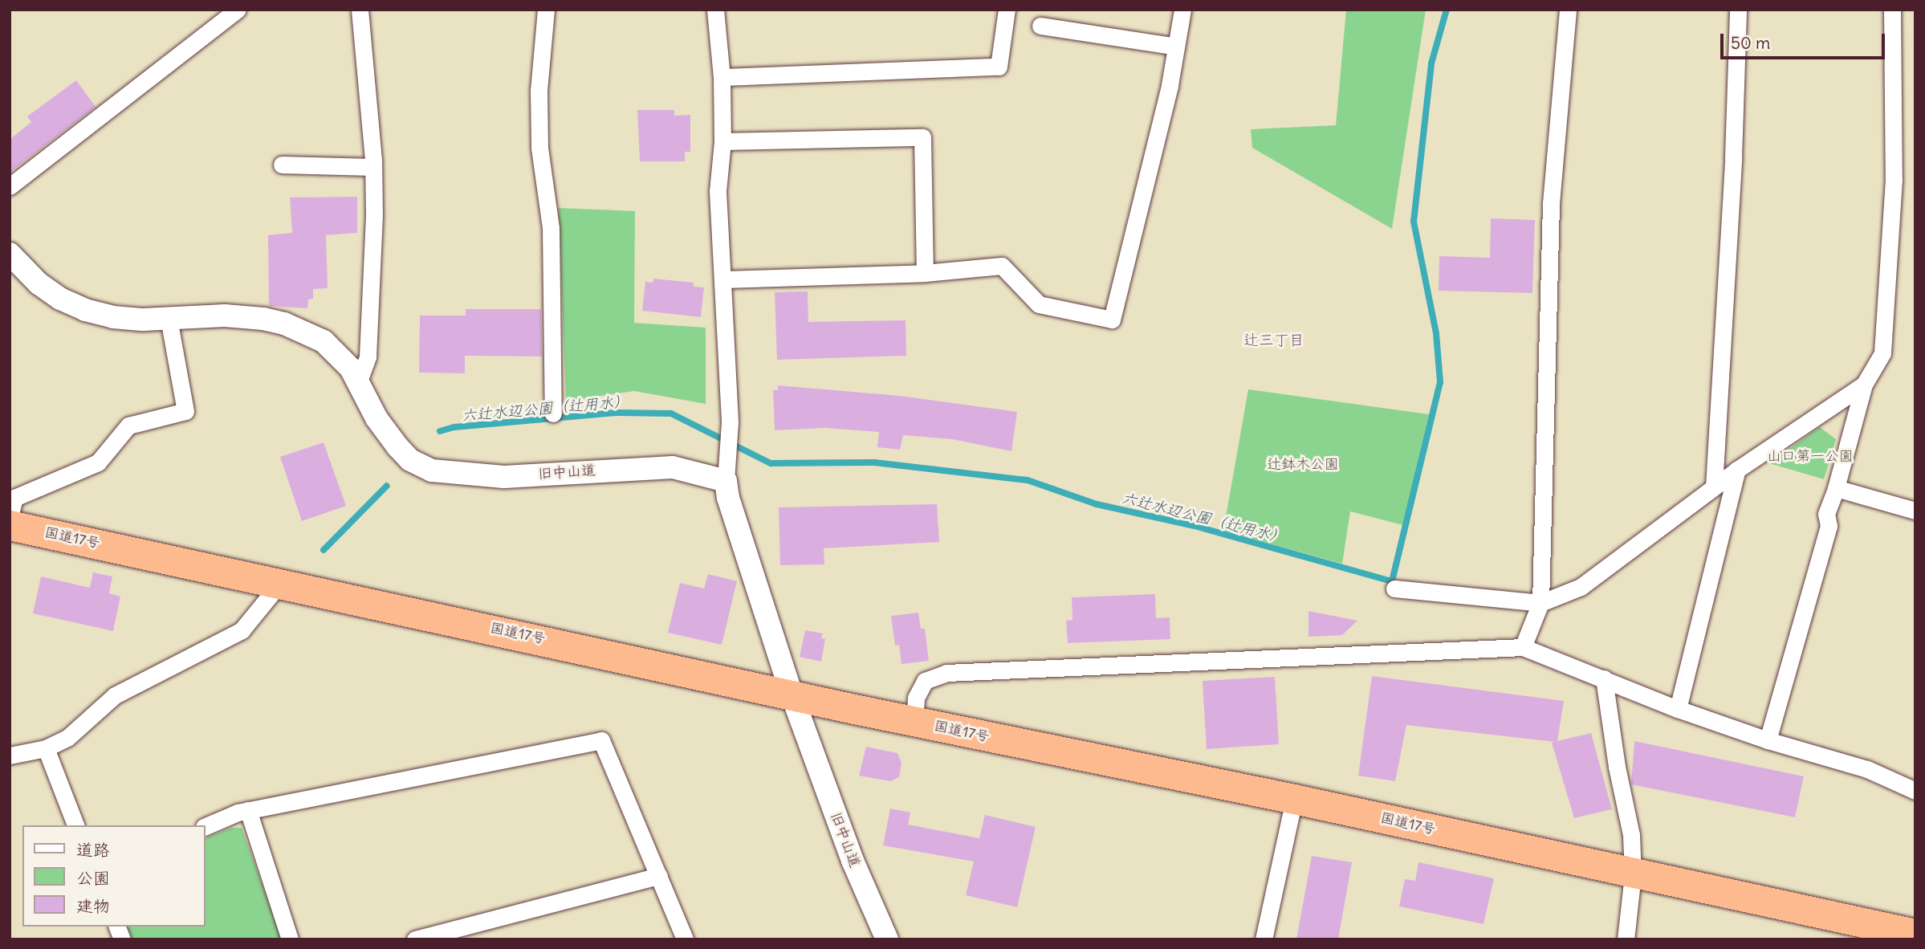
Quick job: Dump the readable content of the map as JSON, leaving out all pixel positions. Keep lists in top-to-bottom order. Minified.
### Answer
{"streets":{"highway":["国道17号"],"street":["旧中山道"]},"crossings":[["旧中山道","国道17号"]],"districts":["辻三丁目"],"water":["六辻水辺公園（辻用水）"],"parks":["山口第一公園","辻鉢木公園"],"legend":["道路","公園","建物"],"scale_bar":"50 m"}
